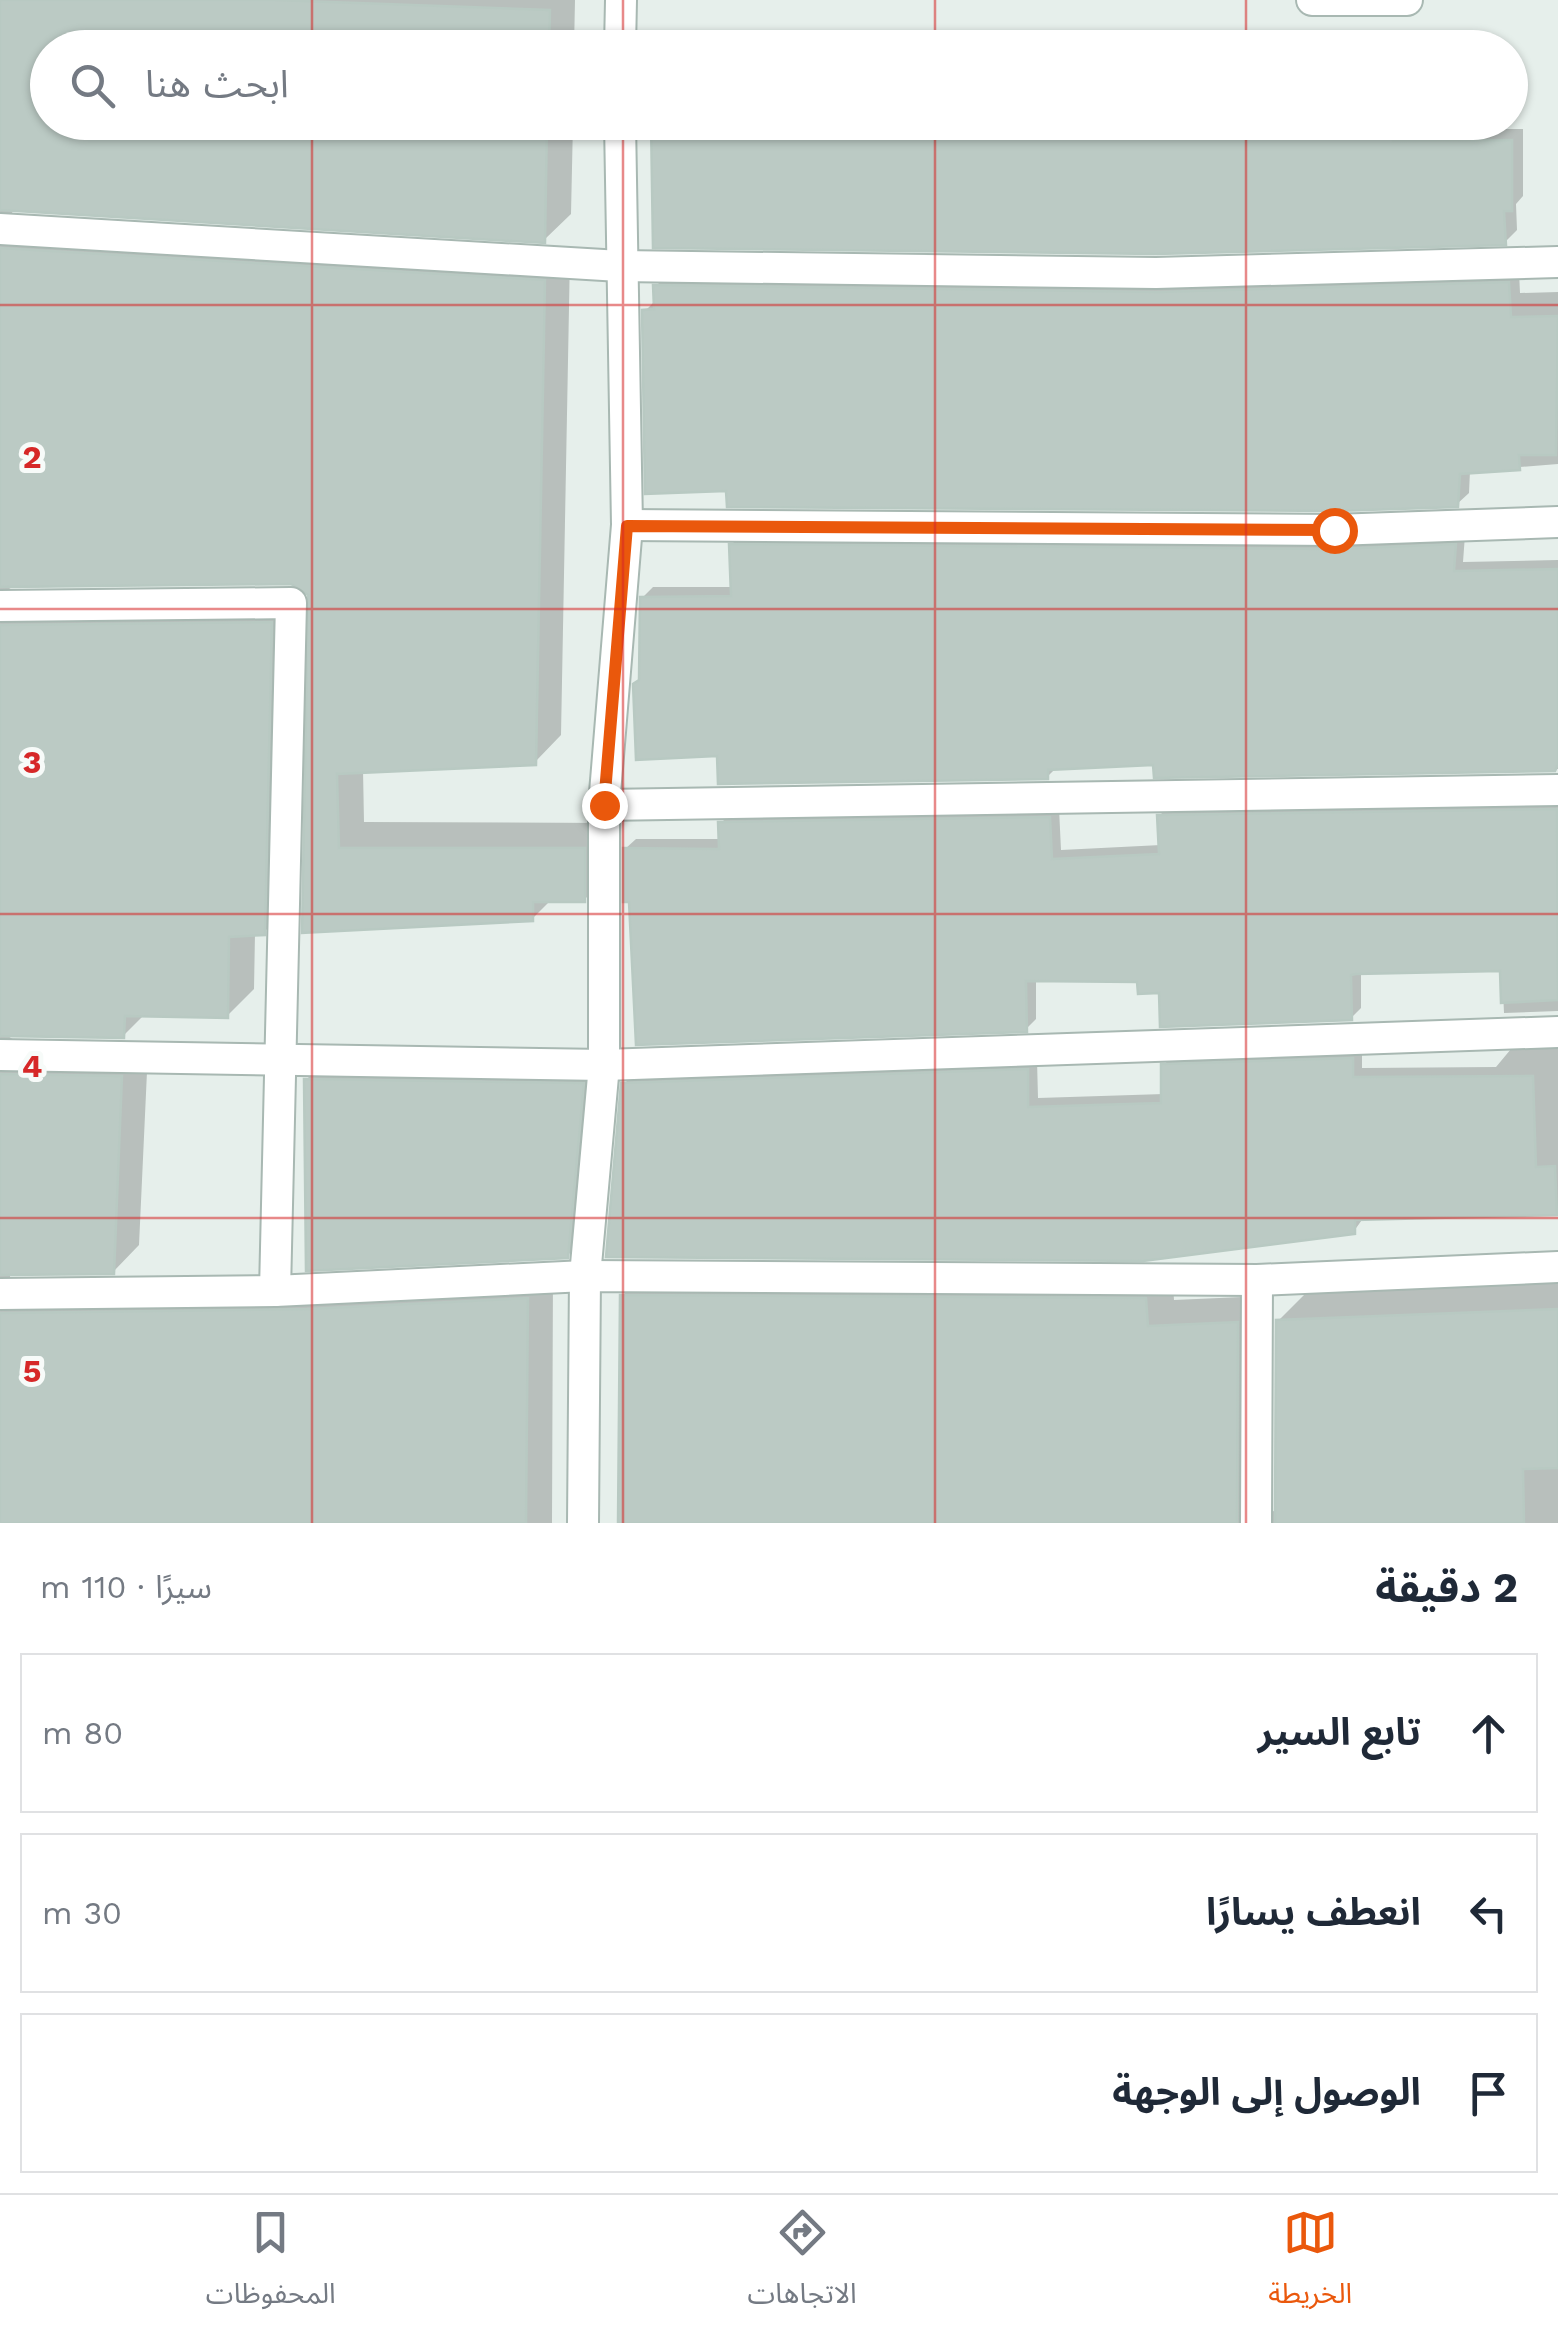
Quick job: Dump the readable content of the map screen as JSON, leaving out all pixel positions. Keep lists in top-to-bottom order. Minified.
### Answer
{"page":{"search":"ابحث هنا","heading":["2 دقيقة","سيرًا · 110 m"],"list":[["تابع السير","80 m"],["انعطف يسارًا","30 m"],"الوصول إلى الوجهة"],"nav":["الخريطة","الاتجاهات","المحفوظات"]},"grid":{"rows":["2","3","4","5"]}}
